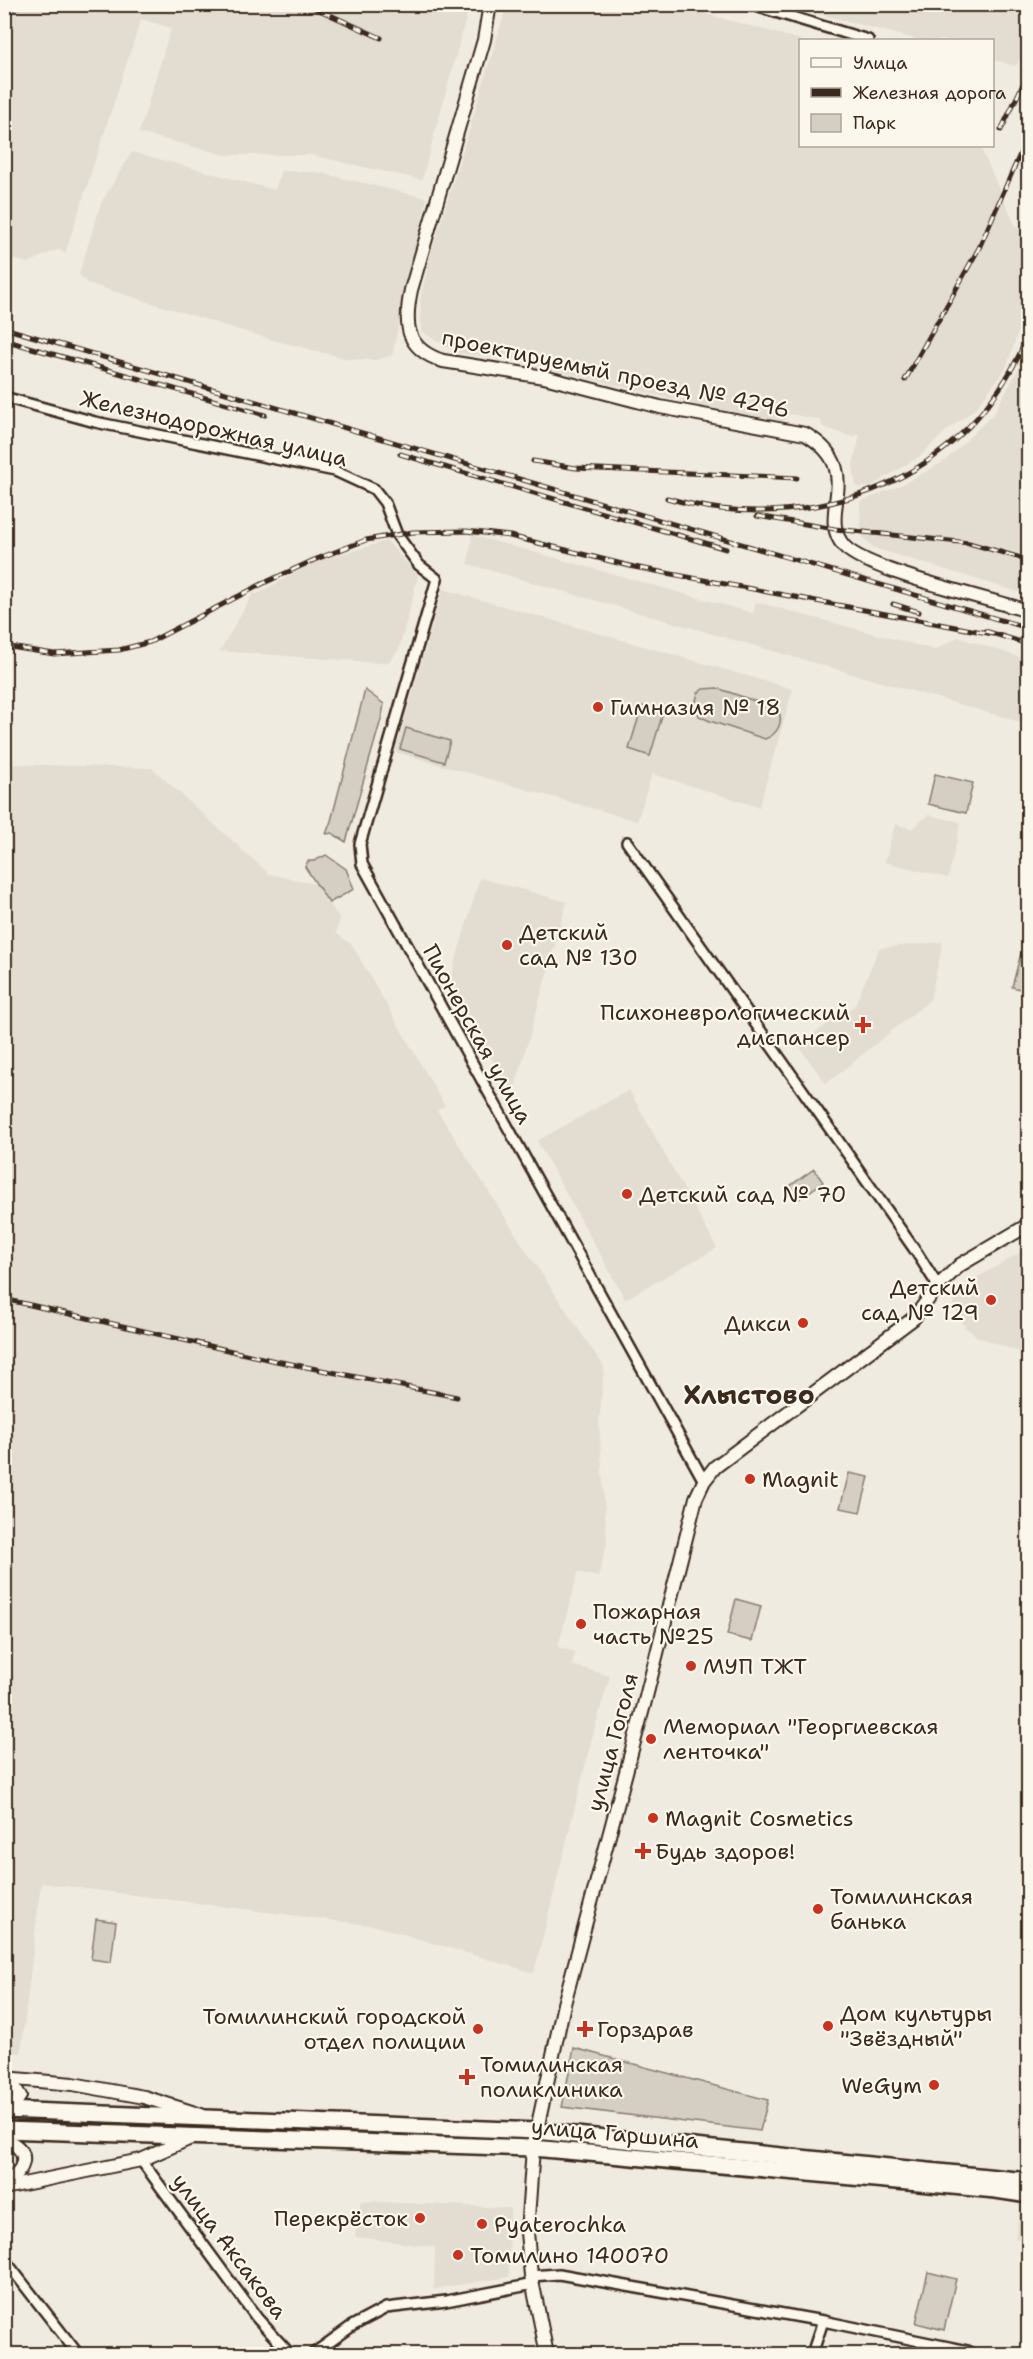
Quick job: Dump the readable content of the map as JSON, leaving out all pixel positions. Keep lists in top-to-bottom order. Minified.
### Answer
{"streets":{"main road":["улица Гаршина"],"street":["проектируемый проезд № 4296","Железнодорожная улица","Пионерская улица","улица Гоголя","улица Аксакова"]},"crossings":[["Железнодорожная улица","Пионерская улица"],["Пионерская улица","улица Гоголя"],["улица Гоголя","улица Гаршина"]],"districts":["Хлыстово"],"places":{"other":["Гимназия № 18","Детский сад № 130","Детский сад № 70","Детский сад № 129","Дикси","Magnit","Пожарная часть №25","МУП ТЖТ","Мемориал \"Георгиевская ленточка\"","Magnit Cosmetics","Томилинская банька","Дом культуры \"Звёздный\"","Томилинский городской отдел полиции","WeGym","Перекрёсток","Pyaterochka","Томилино 140070"],"health":["Психоневрологический диспансер","Будь здоров!","Горздрав","Томилинская поликлиника"]},"legend":["Улица","Железная дорога","Парк"]}
